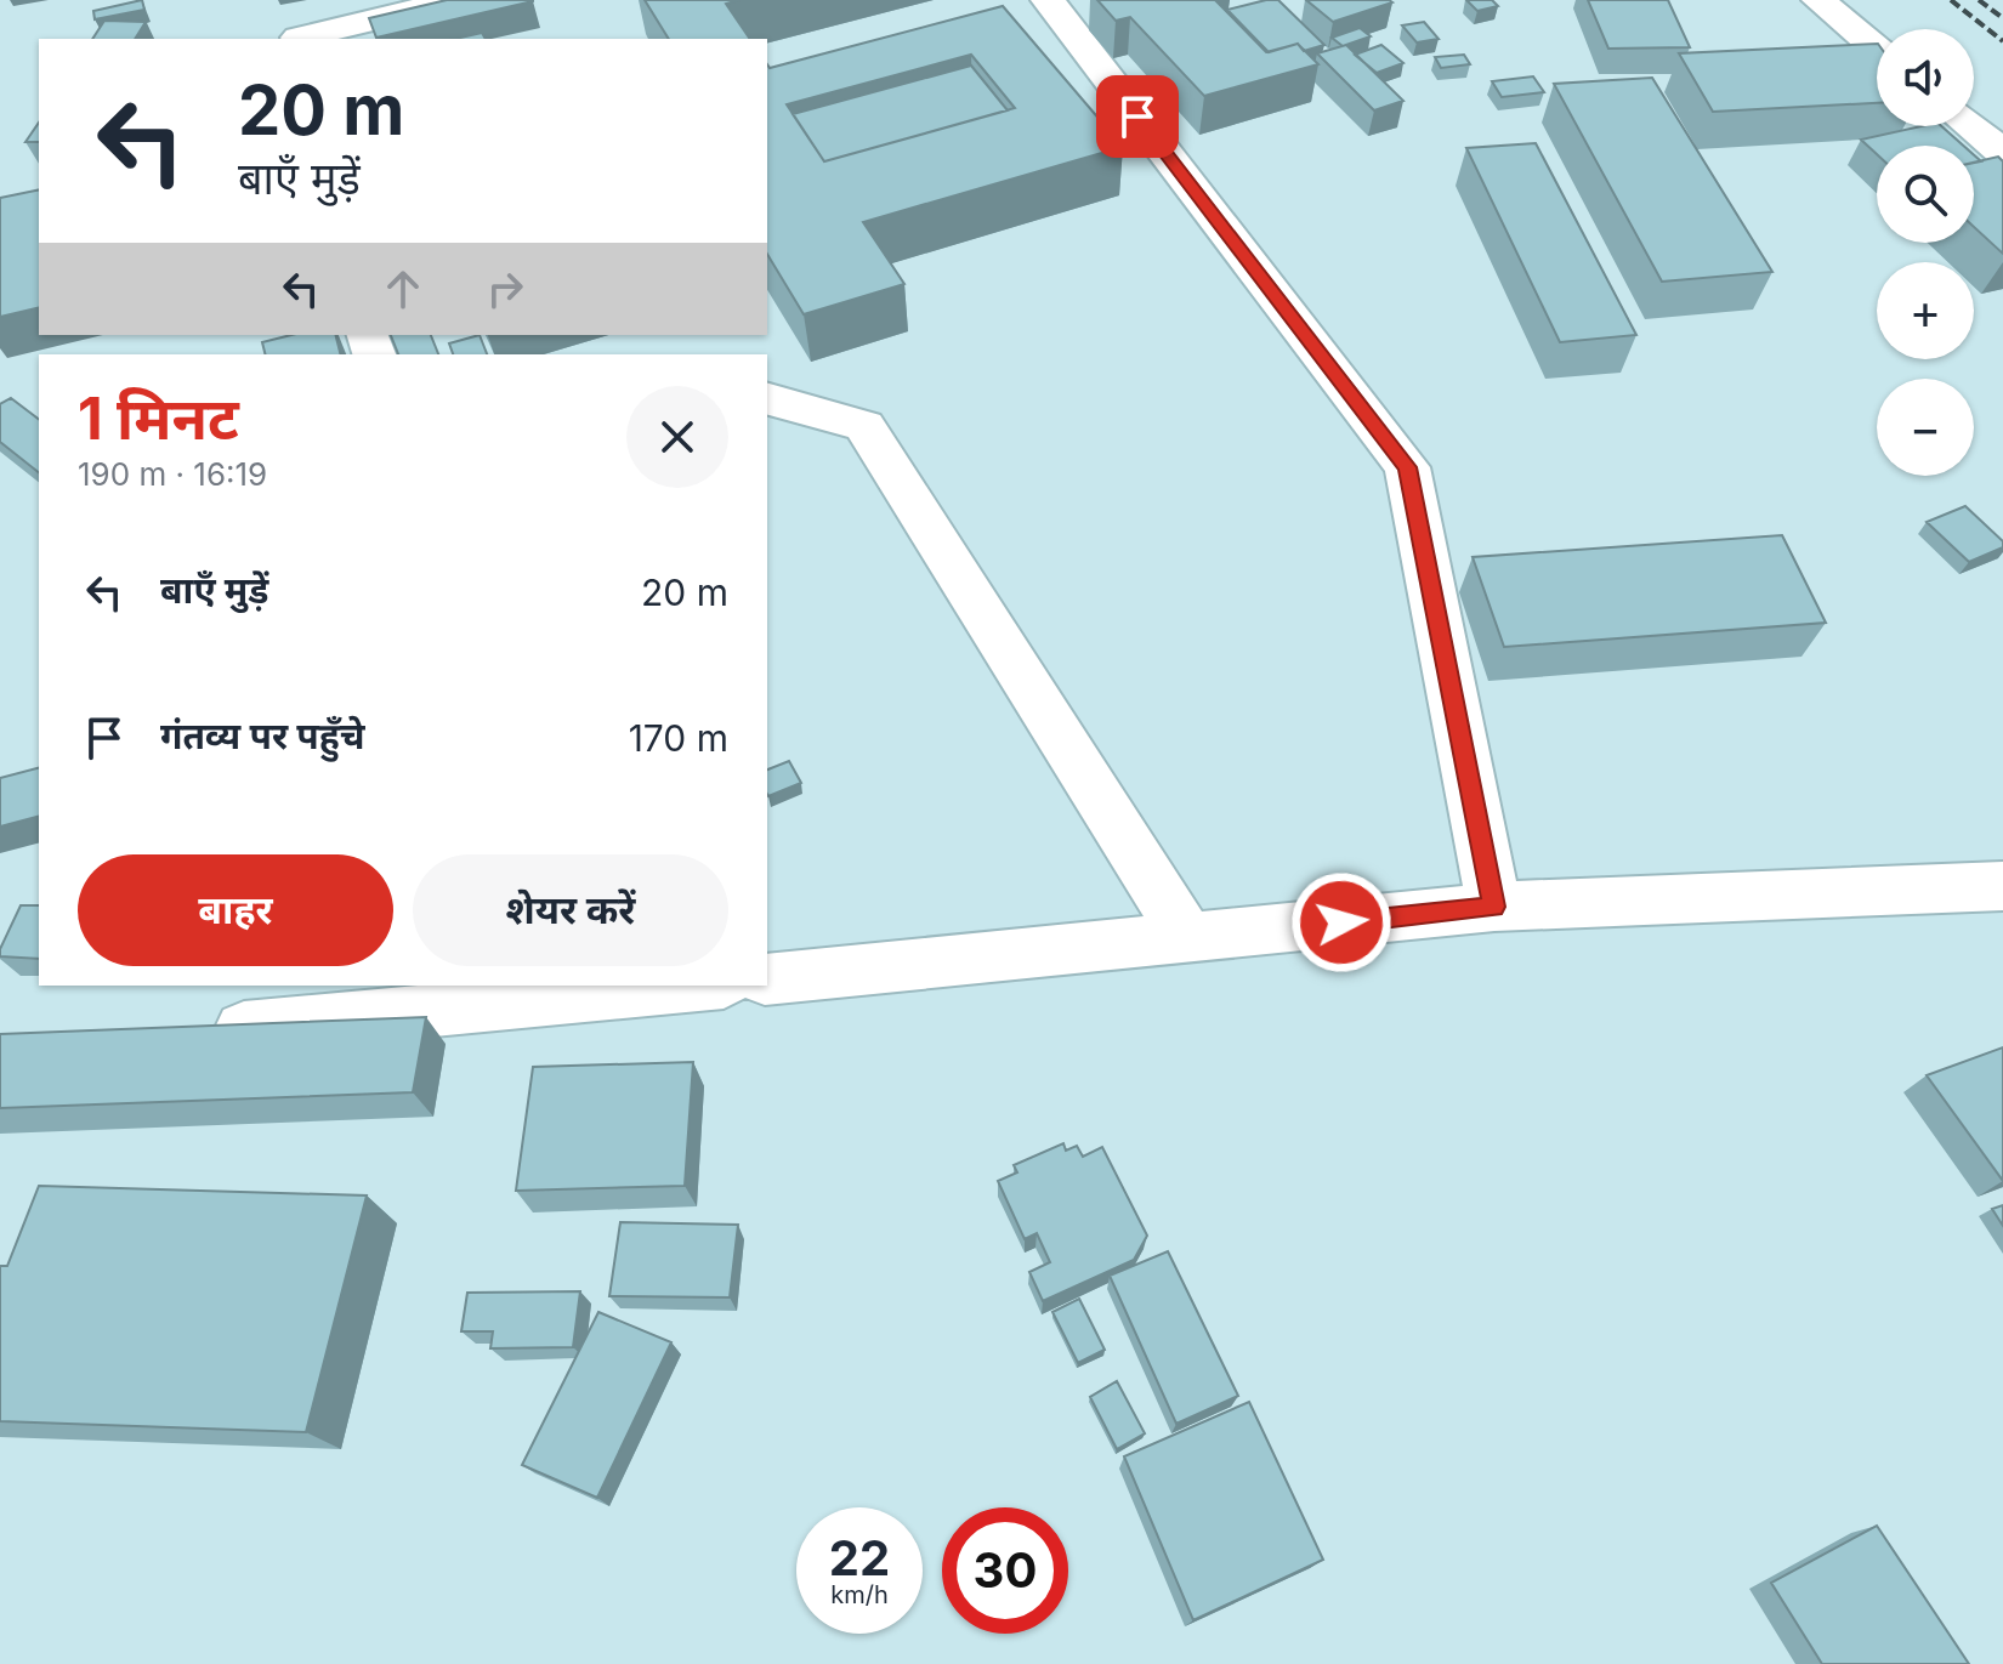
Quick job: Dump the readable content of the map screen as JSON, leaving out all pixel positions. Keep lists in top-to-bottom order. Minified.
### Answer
{"page":{"map_buttons":["+","−"],"turn":["20 m","बाएँ मुड़ें"],"heading":["1 मिनट","190 m · 16:19"],"list":[{"name":"बाएँ मुड़ें","value":"20 m"},{"name":"गंतव्य पर पहुँचे","value":"170 m"}],"buttons":["बाहर","शेयर करें"],"speed":"22 km/h","limit":"30"}}
